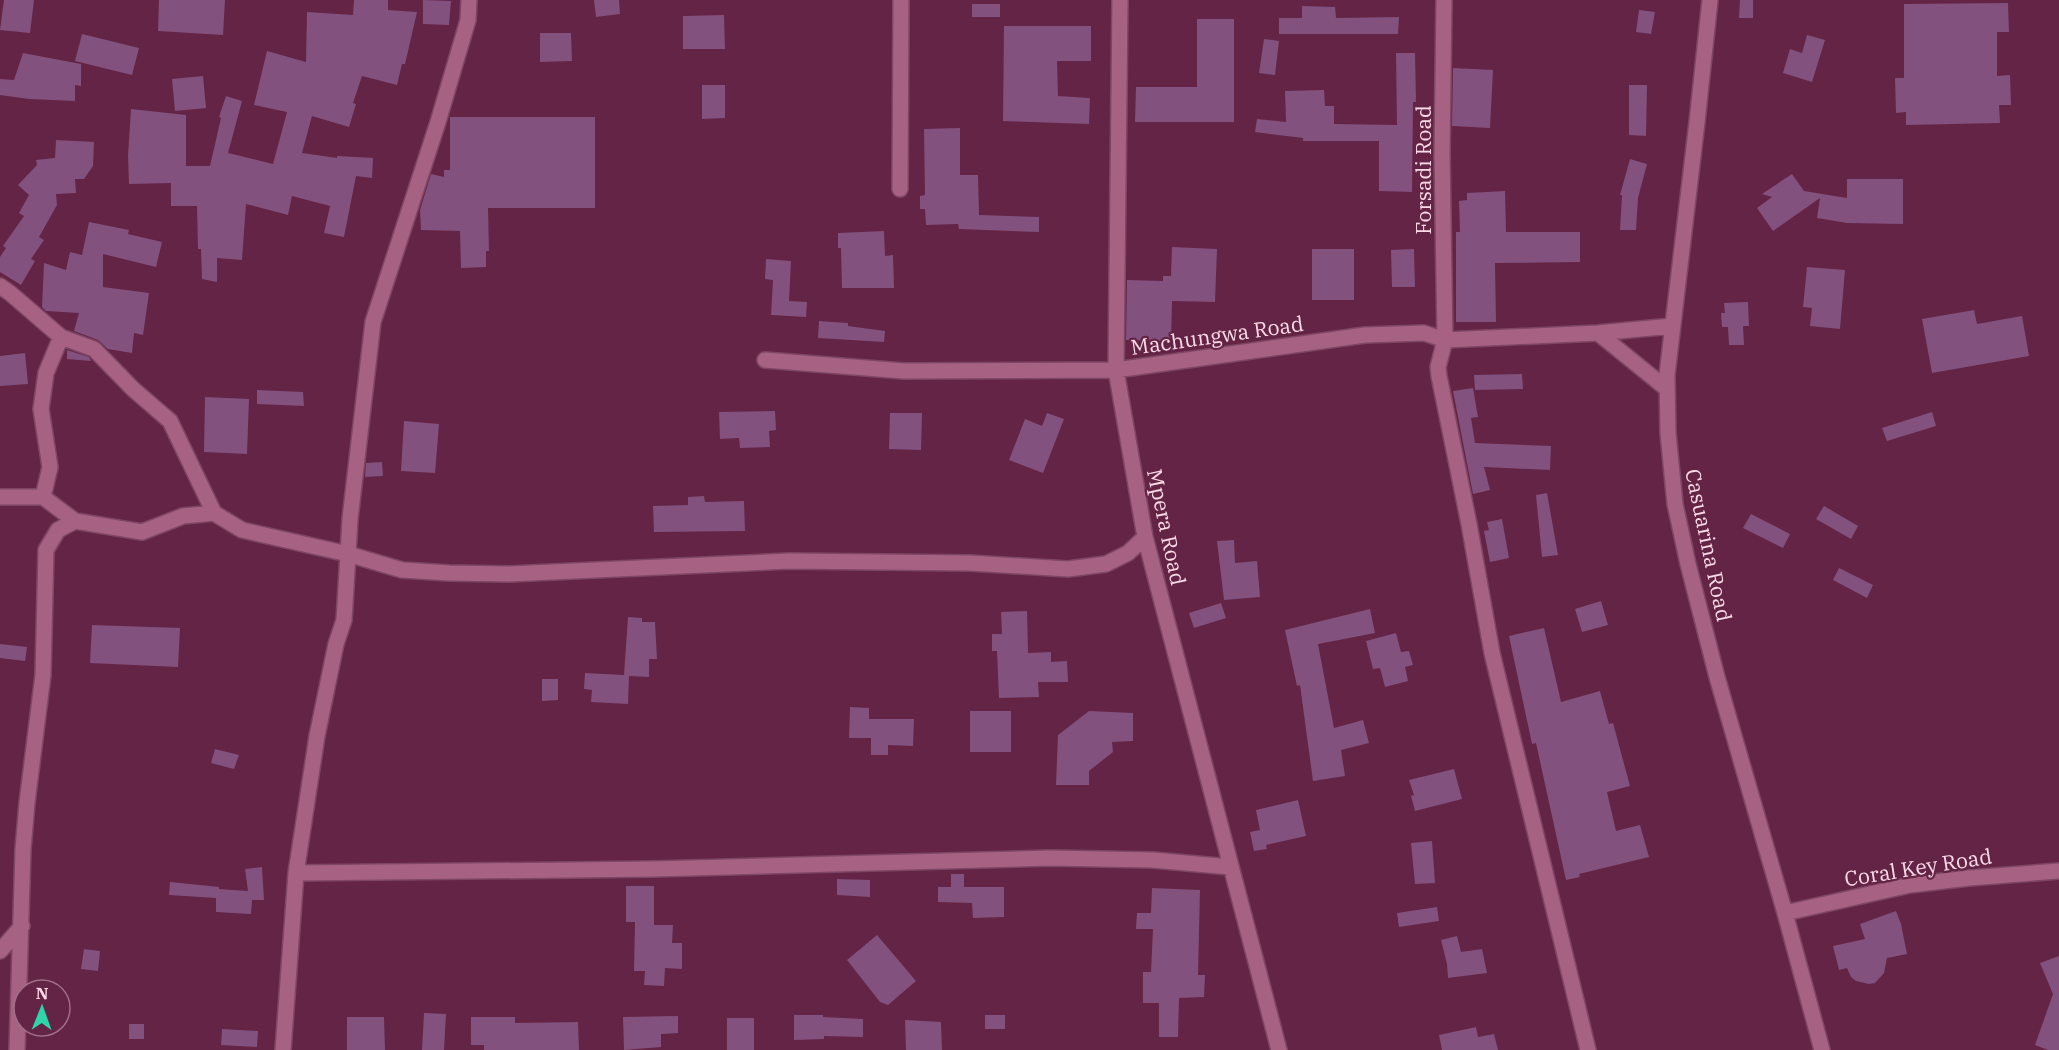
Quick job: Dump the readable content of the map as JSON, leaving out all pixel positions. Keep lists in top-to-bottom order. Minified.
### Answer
{"streets":{"street":["Forsadi Road","Machungwa Road","Mpera Road","Casuarina Road","Coral Key Road"]},"crossings":[["Forsadi Road","Machungwa Road"],["Machungwa Road","Mpera Road"],["Machungwa Road","Casuarina Road"],["Casuarina Road","Coral Key Road"]],"north":"top"}
